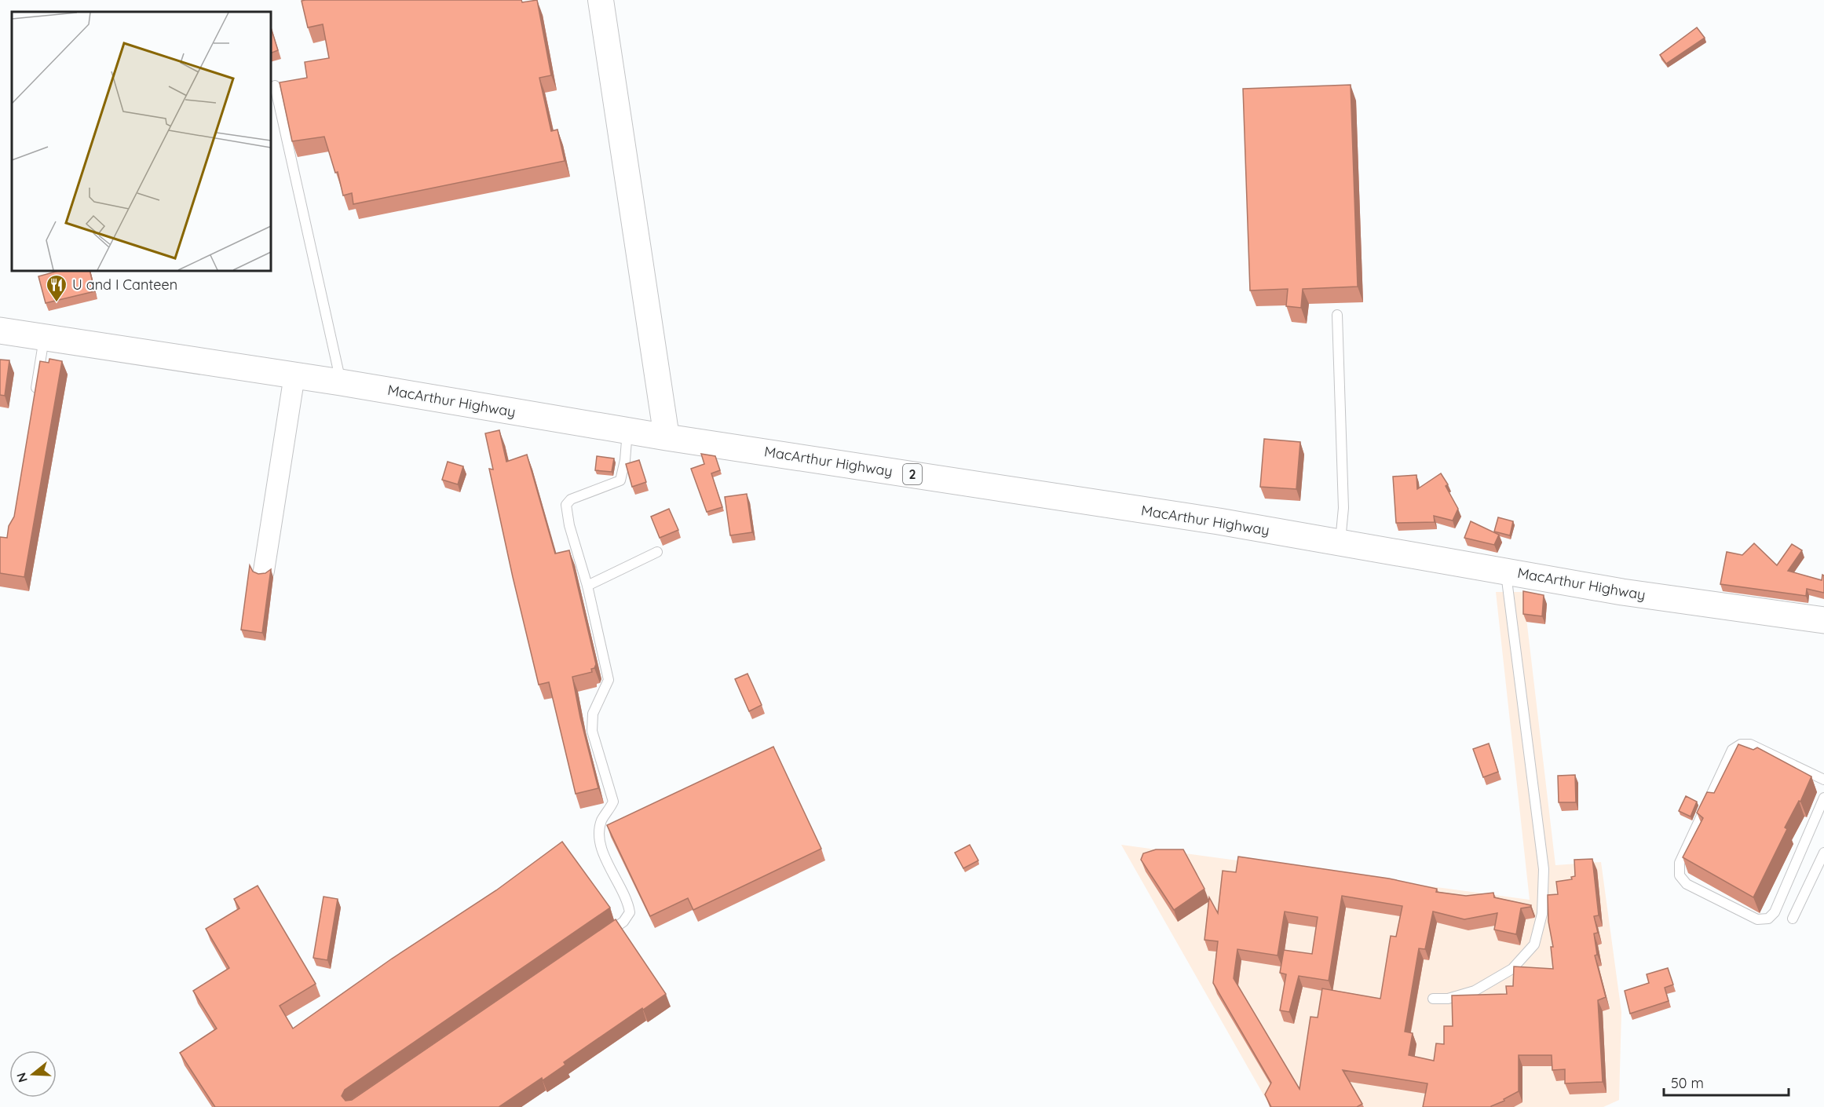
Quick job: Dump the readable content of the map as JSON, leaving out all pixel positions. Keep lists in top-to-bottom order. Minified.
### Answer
{"streets":{"highway":["MacArthur Highway","2"]},"places":{"restaurant":["U and I Canteen"]},"scale_bar":"50 m","north":"left"}
